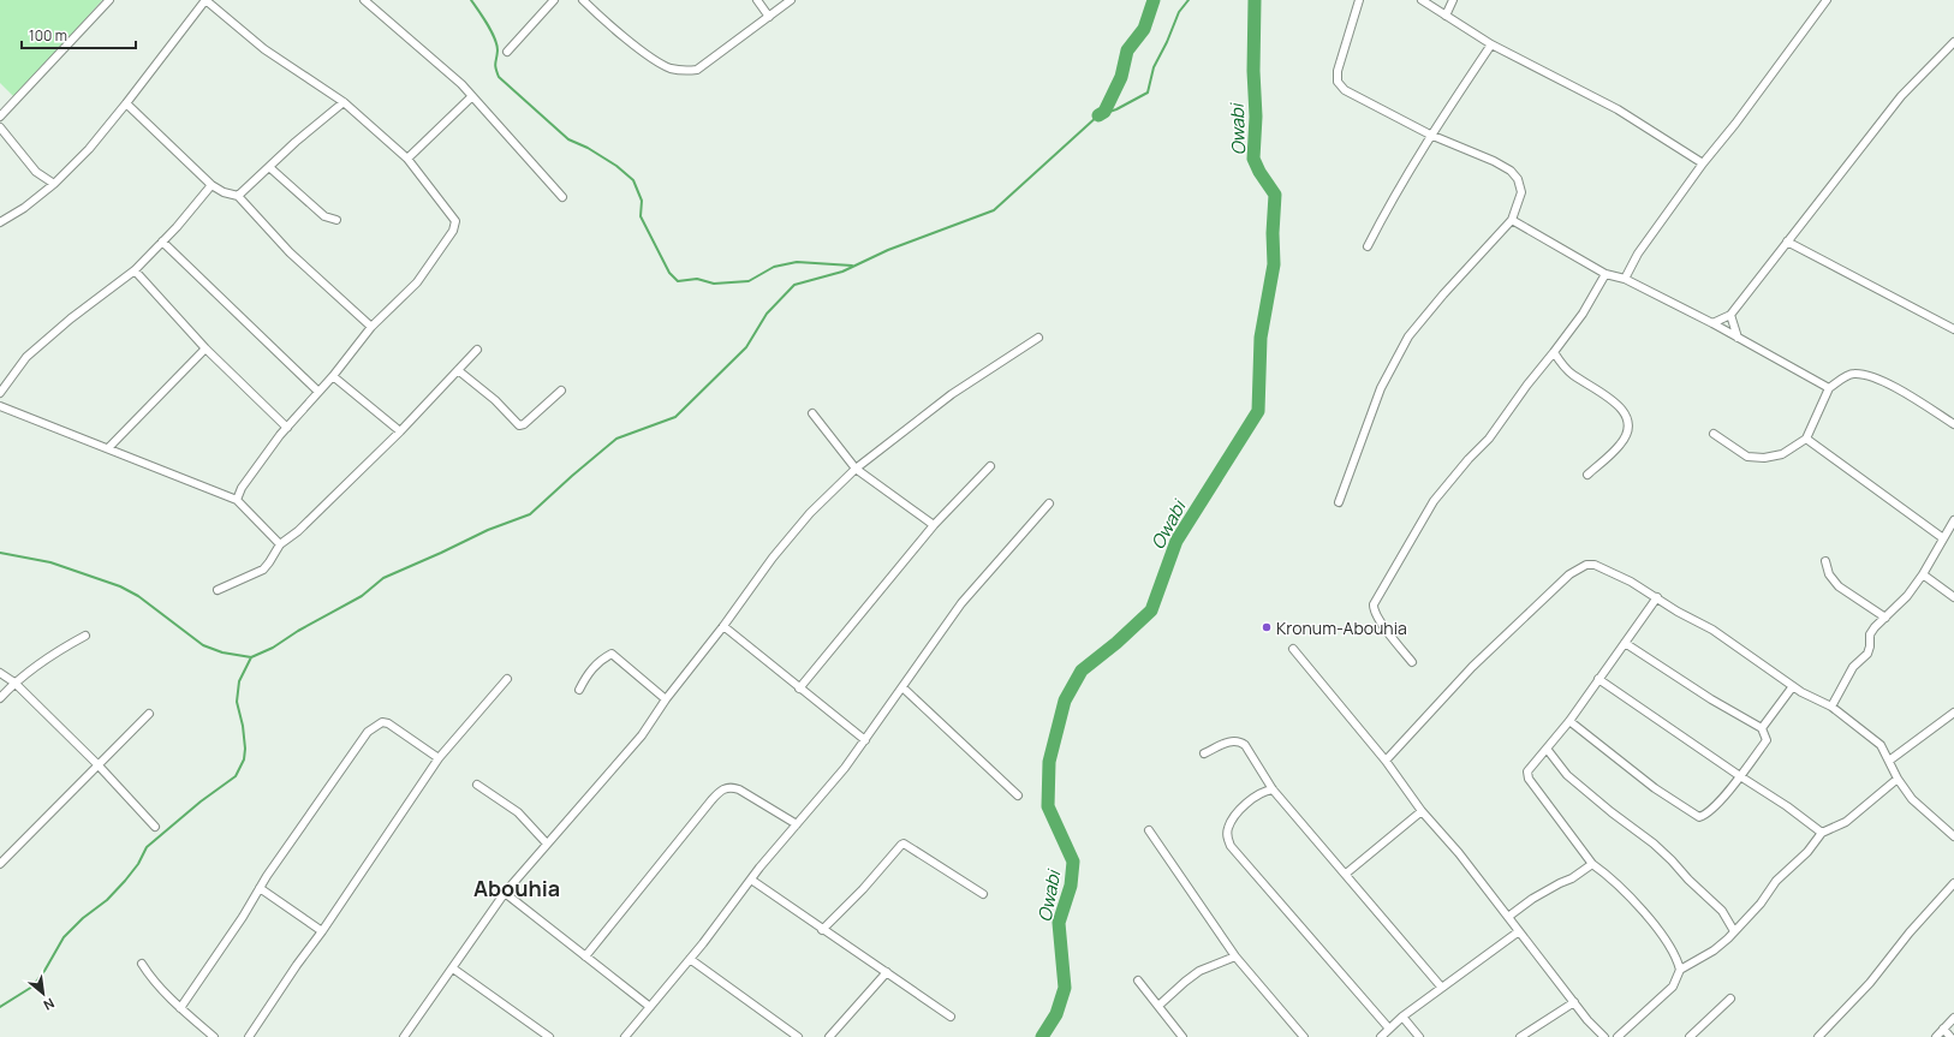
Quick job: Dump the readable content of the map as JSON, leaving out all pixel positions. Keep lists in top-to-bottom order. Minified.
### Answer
{"districts":["Abouhia"],"water":["Owabi"],"places":["Kronum-Abouhia"],"scale_bar":"100 m","north":"bottom right"}
